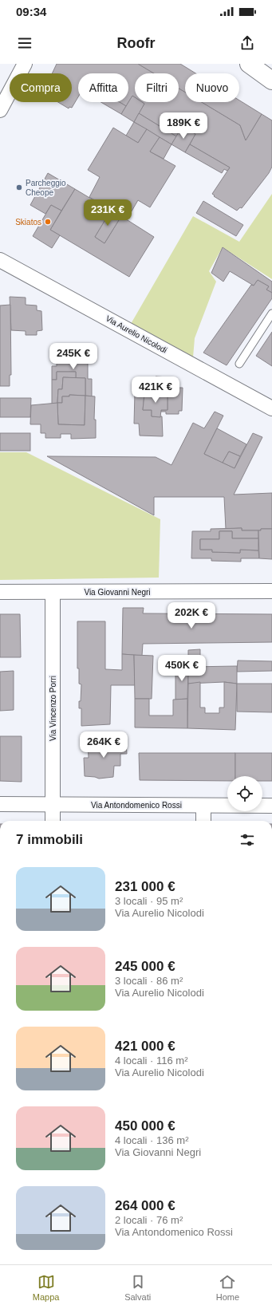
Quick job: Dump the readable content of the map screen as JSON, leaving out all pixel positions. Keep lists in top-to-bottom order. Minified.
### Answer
{"streets":{"street":["Via Aurelio Nicolodi","Via Giovanni Negri","Via Vincenzo Porri","Via Antondomenico Rossi"]},"crossings":[["Via Giovanni Negri","Via Vincenzo Porri"],["Via Vincenzo Porri","Via Antondomenico Rossi"]],"places":["Parcheggio Cheope","Skiatos"],"page":{"status":"09:34","header":"Roofr","chip":["Compra","Affitta","Filtri","Nuovo"],"price":["189K €","231K €","245K €","421K €","202K €","450K €","264K €"],"heading":"7 immobili","list":[{"name":"231 000 €","note":"3 locali · 95 m² · Via Aurelio Nicolodi"},{"name":"245 000 €","note":"3 locali · 86 m² · Via Aurelio Nicolodi"},{"name":"421 000 €","note":"4 locali · 116 m² · Via Aurelio Nicolodi"},{"name":"450 000 €","note":"4 locali · 136 m² · Via Giovanni Negri"},{"name":"264 000 €","note":"2 locali · 76 m² · Via Antondomenico Rossi"}],"tabs":["Mappa","Salvati","Home"]}}
